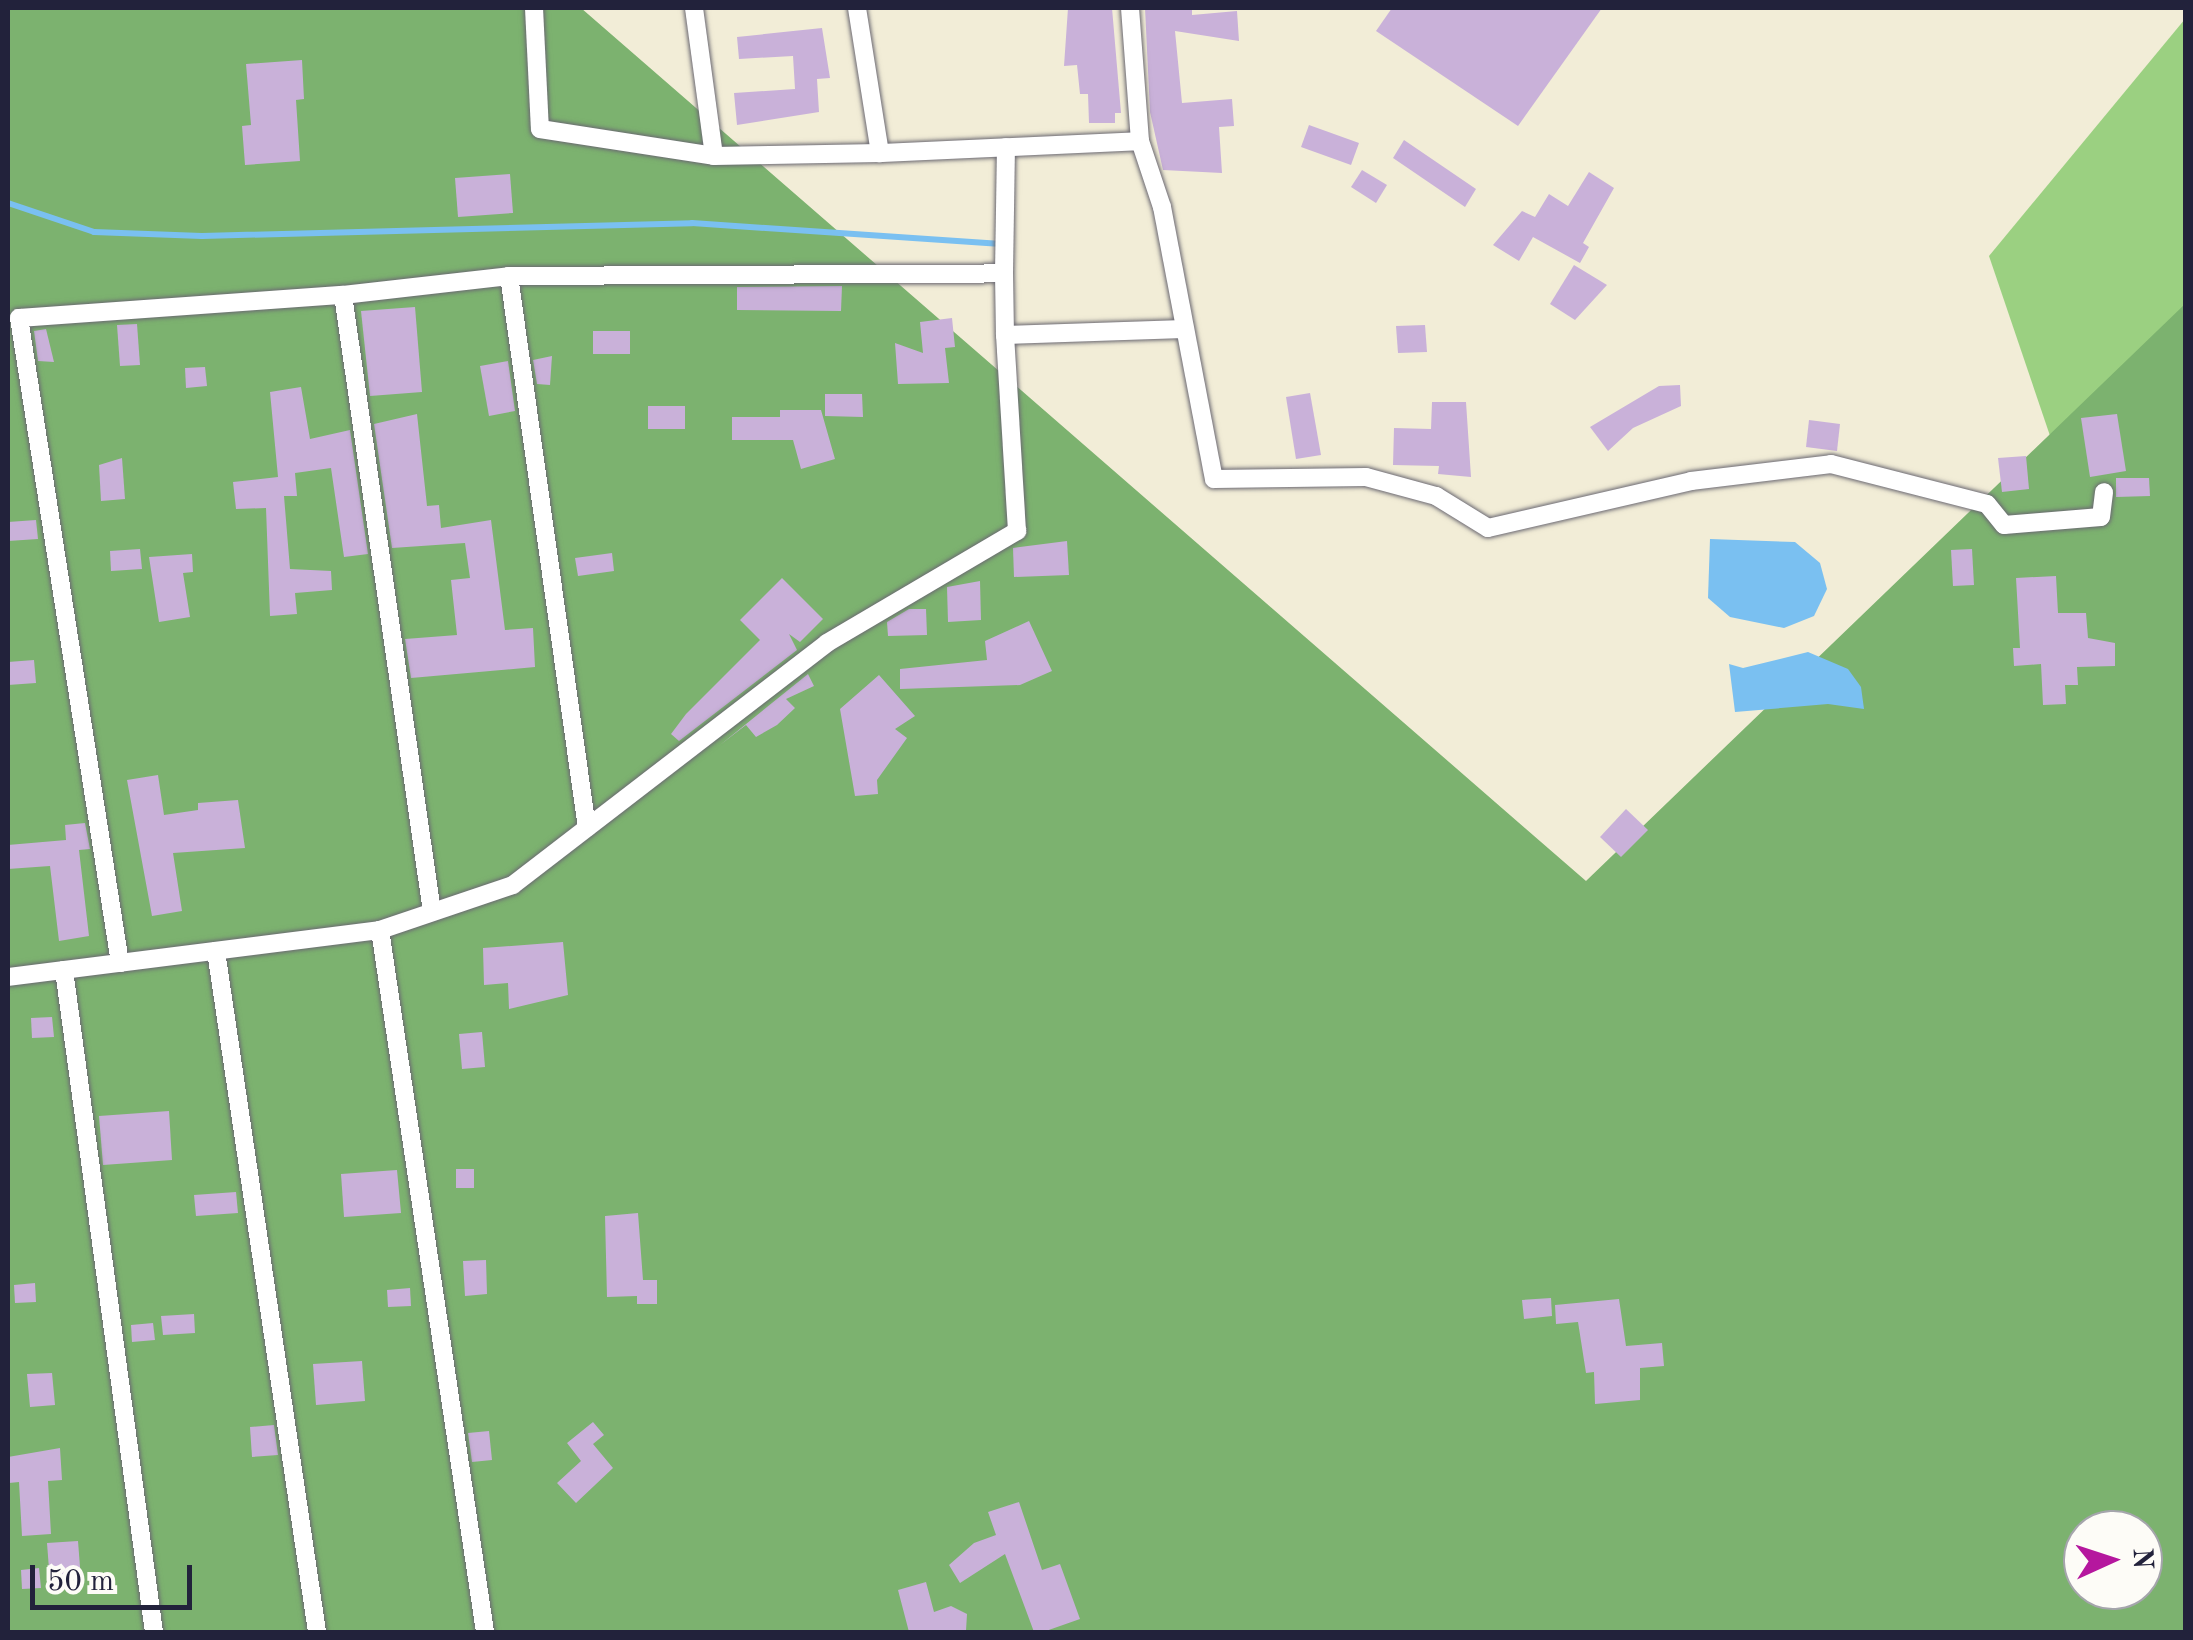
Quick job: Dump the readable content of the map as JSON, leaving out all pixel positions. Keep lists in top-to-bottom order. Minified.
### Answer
{"scale_bar":"50 m","north":"right"}
